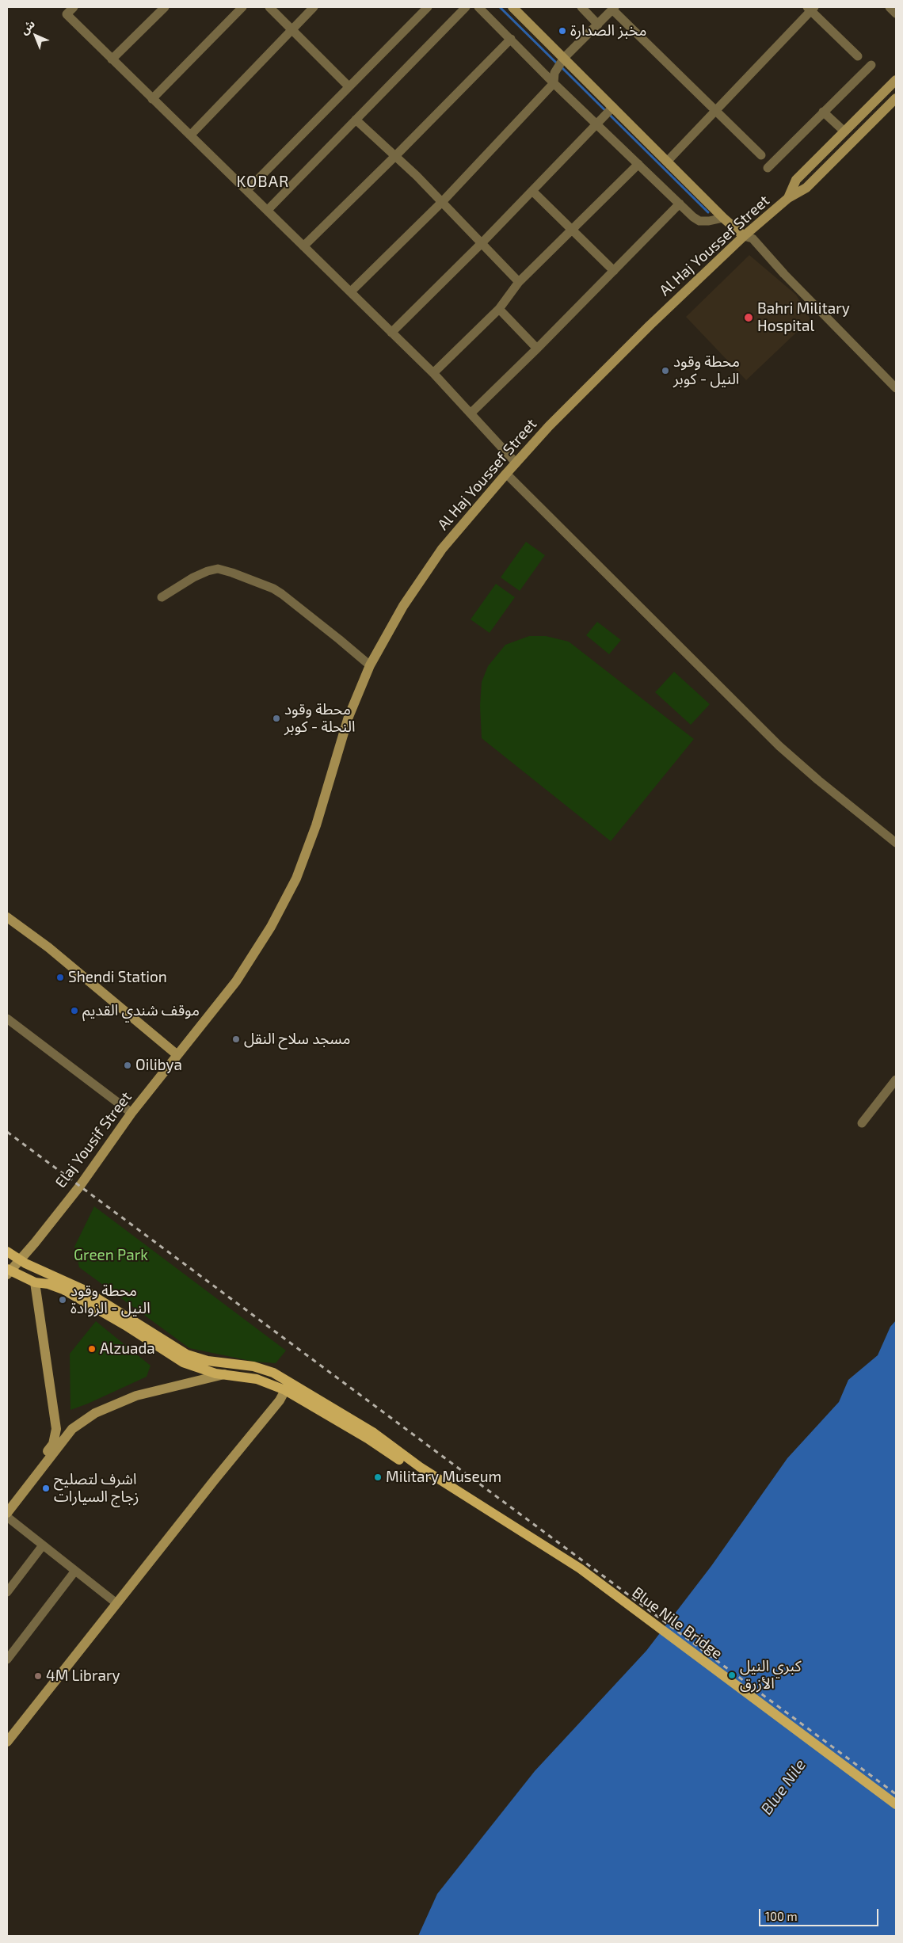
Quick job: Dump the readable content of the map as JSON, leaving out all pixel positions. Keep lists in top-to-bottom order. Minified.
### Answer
{"streets":{"main road":["Al Haj Youssef Street","Elaj Yousif Street","Blue Nile Bridge"]},"crossings":[["Al Haj Youssef Street","Elaj Yousif Street"]],"districts":["KOBAR"],"water":["Blue Nile"],"parks":["Green Park"],"places":["مخبز الصدارة","Bahri Military Hospital","محطة وقود النيل - كوبر","محطة وقود النحلة - كوبر","Shendi Station","موقف شندي القديم","مسجد سلاح النقل","Oilibya","محطة وقود النيل - الزوادة","Alzuada","Military Museum","اشرف لتصليح زجاج السيارات","كبري النيل الأزرق","4M Library"],"scale_bar":"100 m","north":"top left"}
